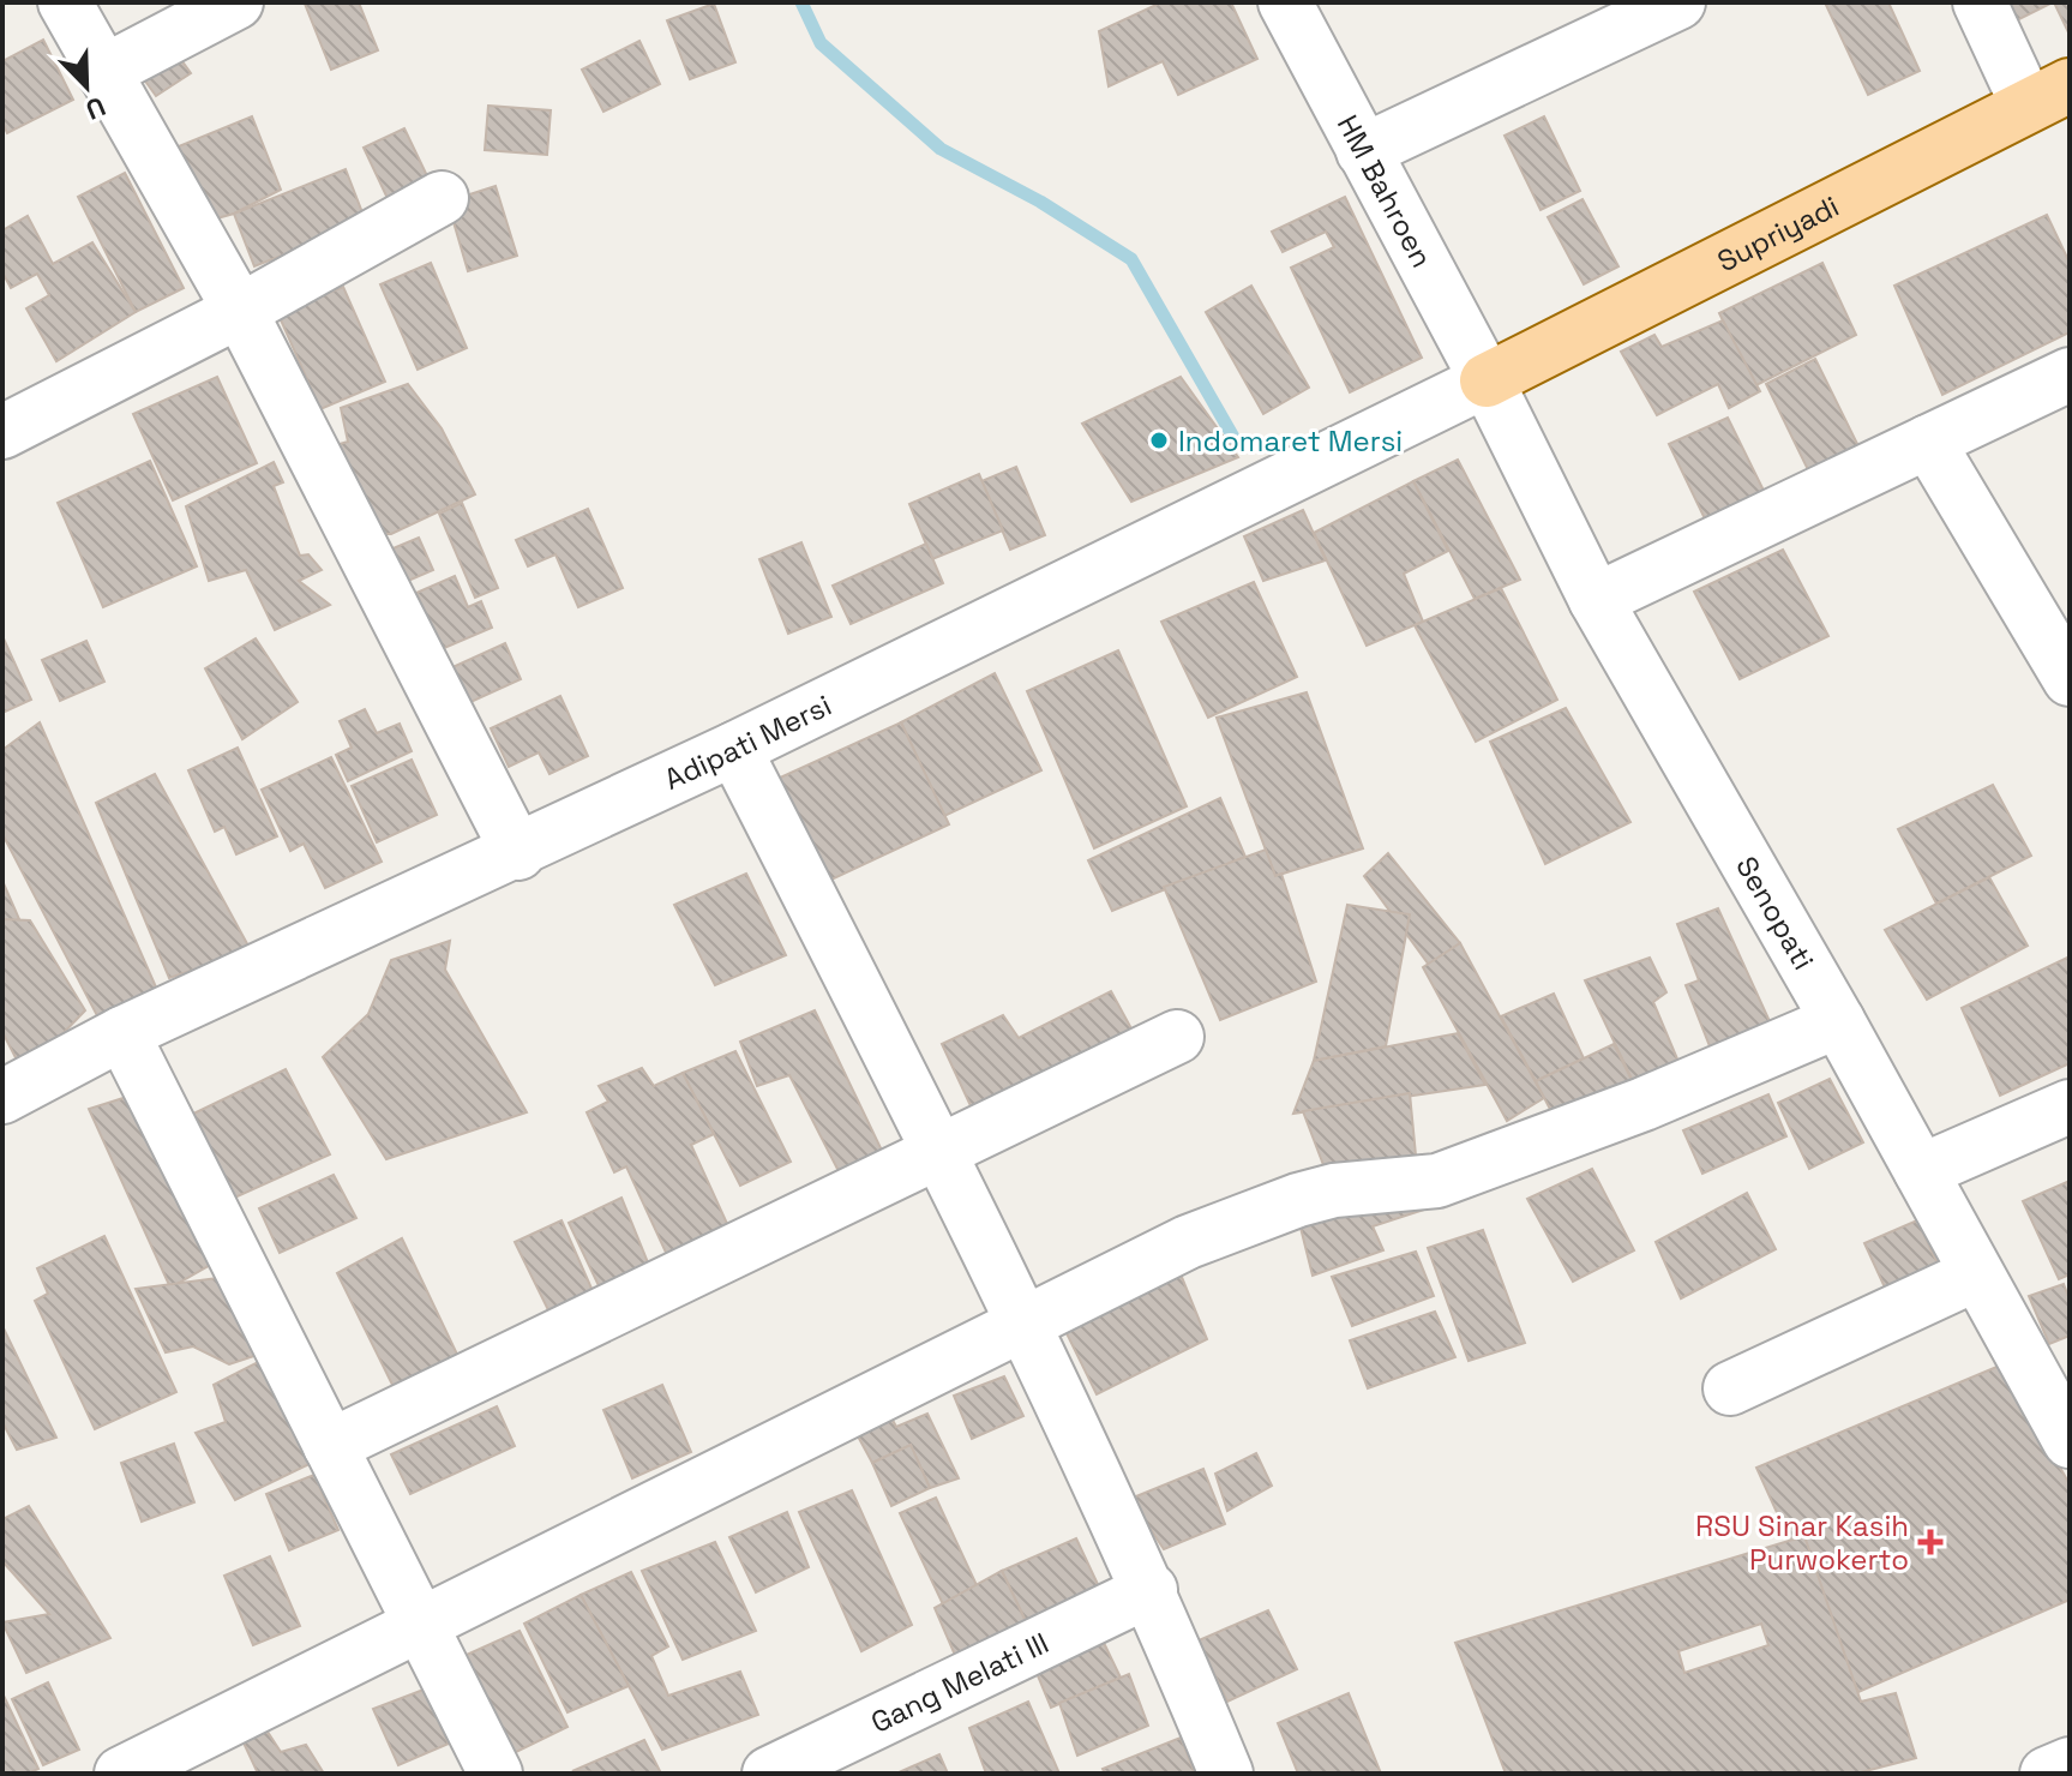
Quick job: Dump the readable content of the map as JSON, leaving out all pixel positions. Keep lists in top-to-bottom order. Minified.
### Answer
{"streets":{"main road":["Supriyadi"],"street":["HM Bahroen","Adipati Mersi","Senopati","Gang Melati III"]},"crossings":[["HM Bahroen","Supriyadi"],["HM Bahroen","Adipati Mersi"],["HM Bahroen","Senopati"],["Supriyadi","Adipati Mersi"],["Supriyadi","Senopati"],["Adipati Mersi","Senopati"]],"places":{"other":["Indomaret Mersi"],"health":["RSU Sinar Kasih Purwokerto"]},"north":"bottom right"}
